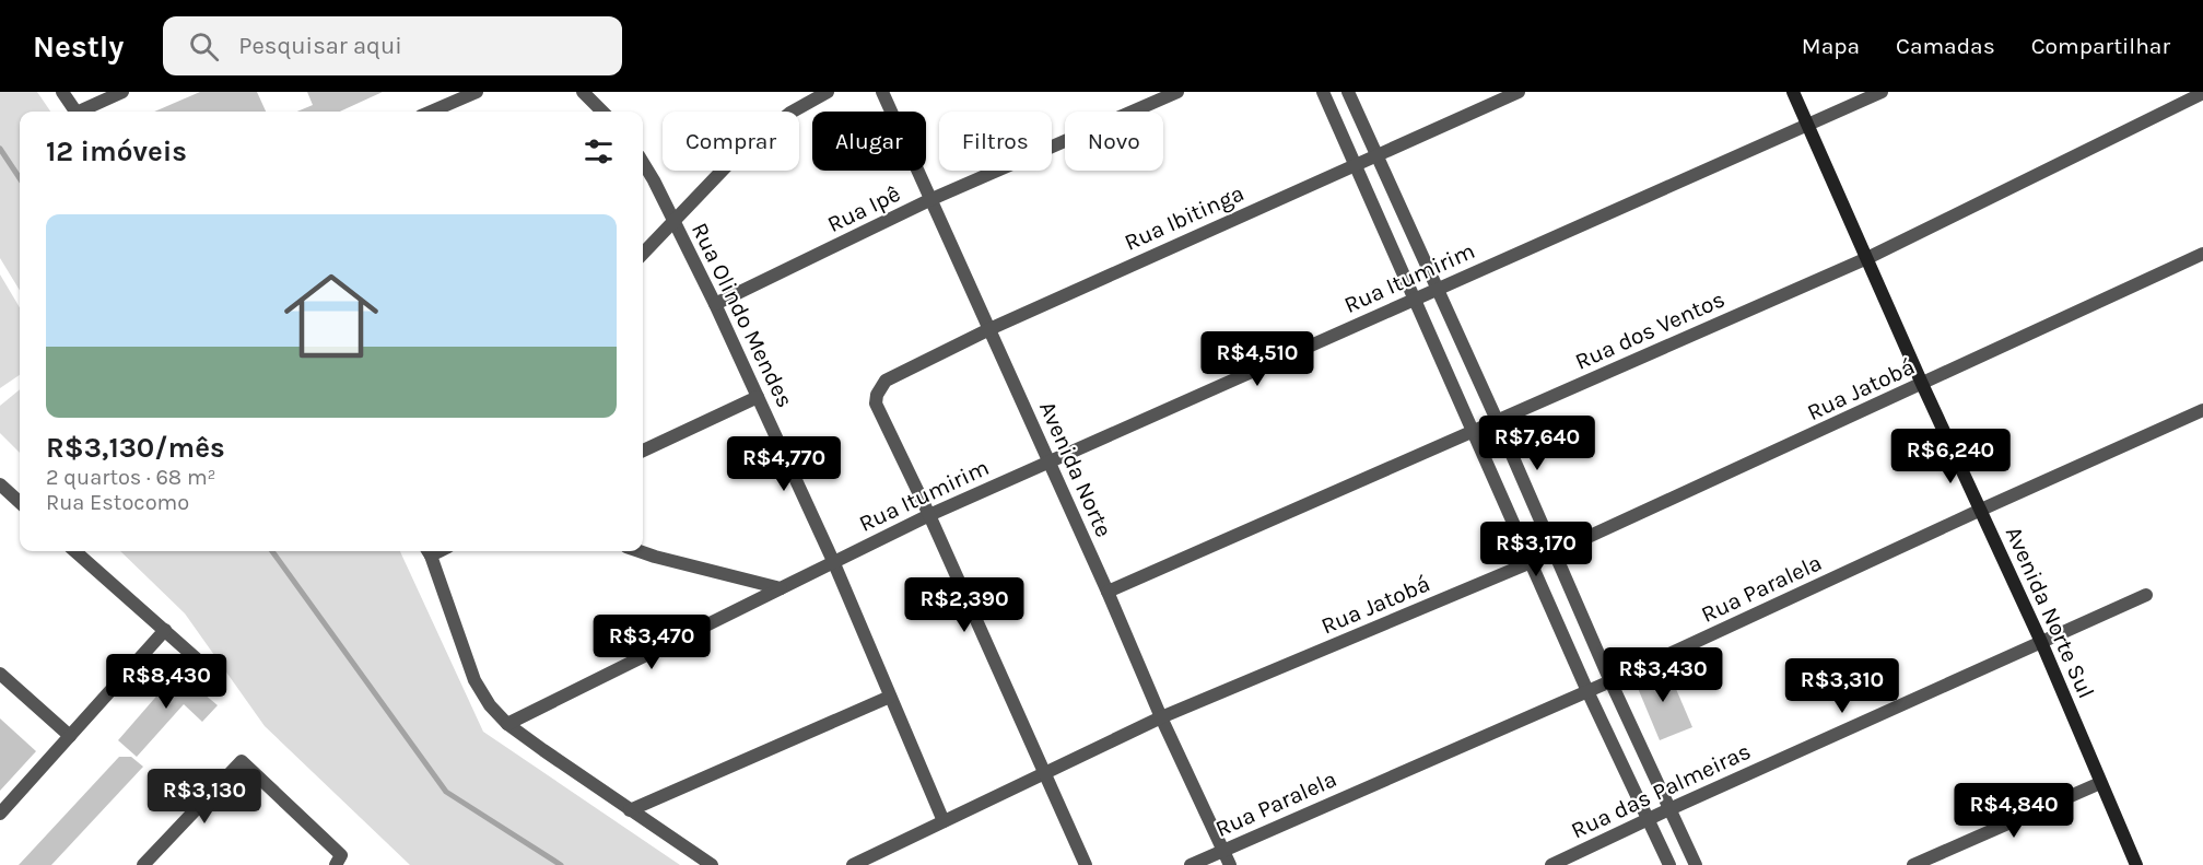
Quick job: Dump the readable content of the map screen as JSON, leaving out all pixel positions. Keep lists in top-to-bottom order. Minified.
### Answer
{"streets":{"street":["Rua Ipê","Rua Ibitinga","Rua Itumirim","Rua Olindo Mendes","Rua dos Ventos","Rua Jatobá","Avenida Norte","Rua Paralela","Avenida Norte Sul","Rua das Palmeiras"]},"crossings":[["Rua Ipê","Rua Olindo Mendes"],["Rua Ipê","Avenida Norte"],["Rua Ibitinga","Rua Itumirim"],["Rua Ibitinga","Avenida Norte"],["Rua Itumirim","Rua Olindo Mendes"],["Rua Itumirim","Avenida Norte"],["Rua Itumirim","Avenida Norte Sul"],["Rua Olindo Mendes","Rua Jatobá"],["Rua dos Ventos","Avenida Norte"],["Rua dos Ventos","Avenida Norte Sul"],["Rua Jatobá","Avenida Norte"],["Rua Jatobá","Avenida Norte Sul"],["Avenida Norte","Rua Paralela"],["Rua Paralela","Avenida Norte Sul"],["Avenida Norte Sul","Rua das Palmeiras"]],"page":{"header":"Nestly","search":"Pesquisar aqui","nav":["Mapa","Camadas","Compartilhar"],"chip":["Comprar","Alugar","Filtros","Novo"],"heading":"12 imóveis","list":[{"name":"R$3,130/mês","note":"2 quartos · 68 m² · Rua Estocomo"}],"price":["R$4,510","R$7,640","R$6,240","R$4,770","R$3,170","R$2,390","R$3,470","R$3,430","R$8,430","R$3,310","R$3,130","R$4,840"]}}
